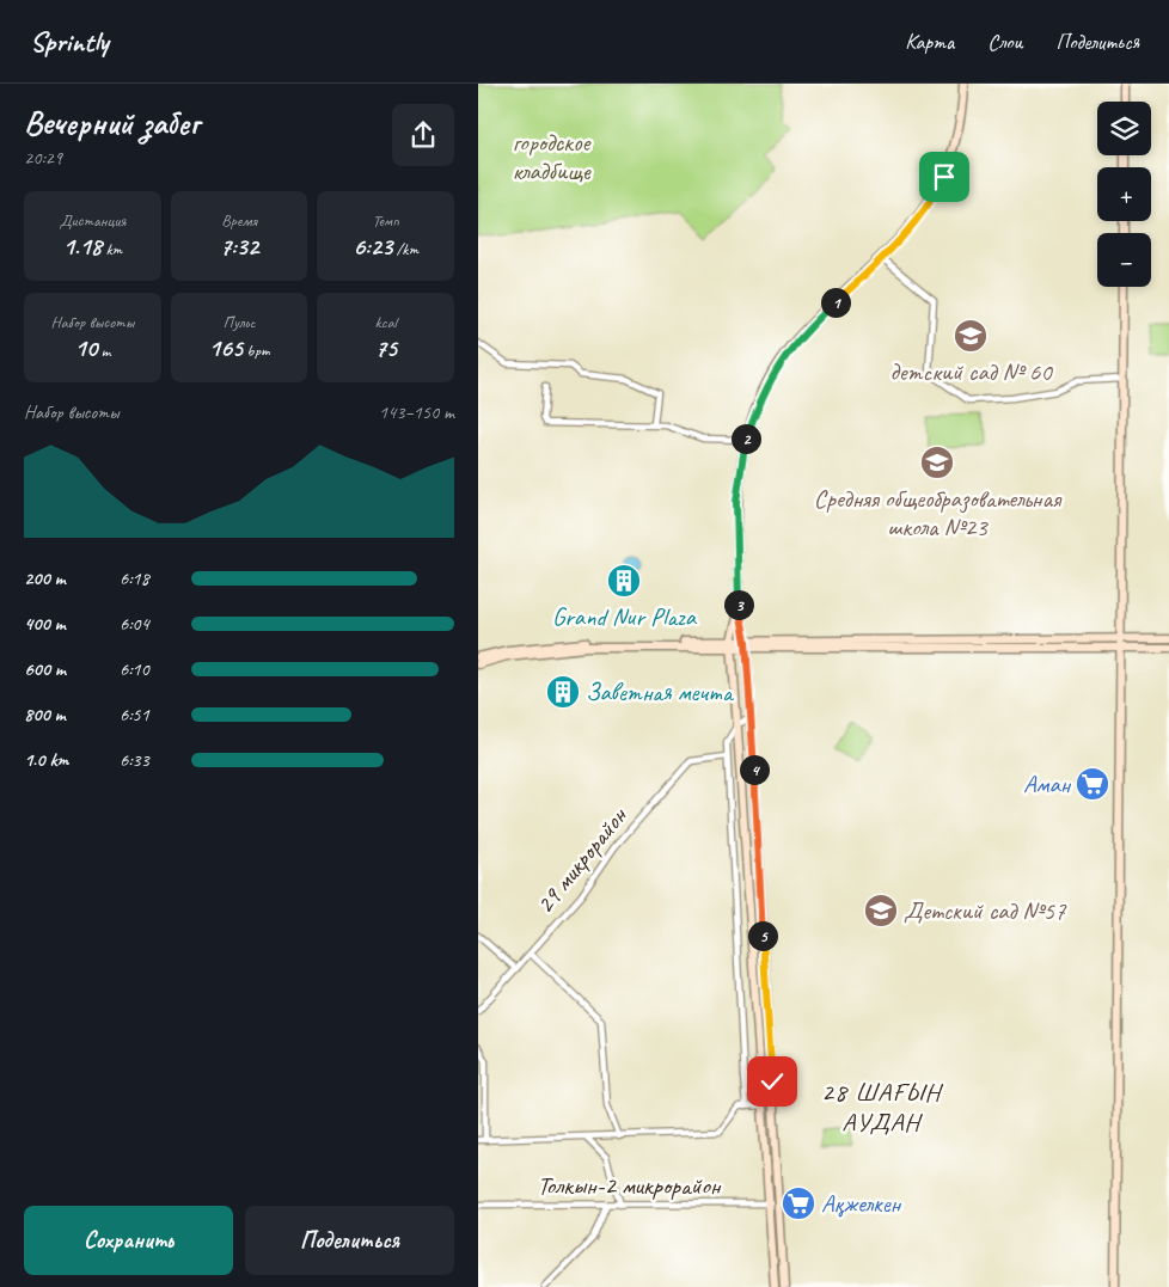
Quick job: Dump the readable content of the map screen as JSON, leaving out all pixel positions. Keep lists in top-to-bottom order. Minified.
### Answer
{"streets":{"street":["29 микрорайон","Толкын-2 микрорайон"]},"districts":["28 ШАҒЫН АУДАН"],"parks":["городское кладбище"],"places":{"school or university":["детский сад № 60","Средняя общеобразовательная школа №23","Детский сад №57"],"building":["Grand Nur Plaza","Заветная мечта"],"supermarket":["Аман","Ақжелкен"]},"page":{"header":"Sprintly","nav":["Карта","Слои","Поделиться"],"heading":["Вечерний забег","20:29"],"map_buttons":["+","−"],"stats":[["Дистанция","1.18 km"],["Время","7:32"],["Темп","6:23 /km"],["Набор высоты","10 m"],["Пульс","165 bpm"],["kcal","75"]],"pins":["1","2","3","4","5"],"chart":["Набор высоты","143–150 m"],"list":[{"name":"200 m","note":"6:18"},{"name":"400 m","note":"6:04"},{"name":"600 m","note":"6:10"},{"name":"800 m","note":"6:51"},{"name":"1.0 km","note":"6:33"}],"buttons":["Сохранить","Поделиться"]}}
